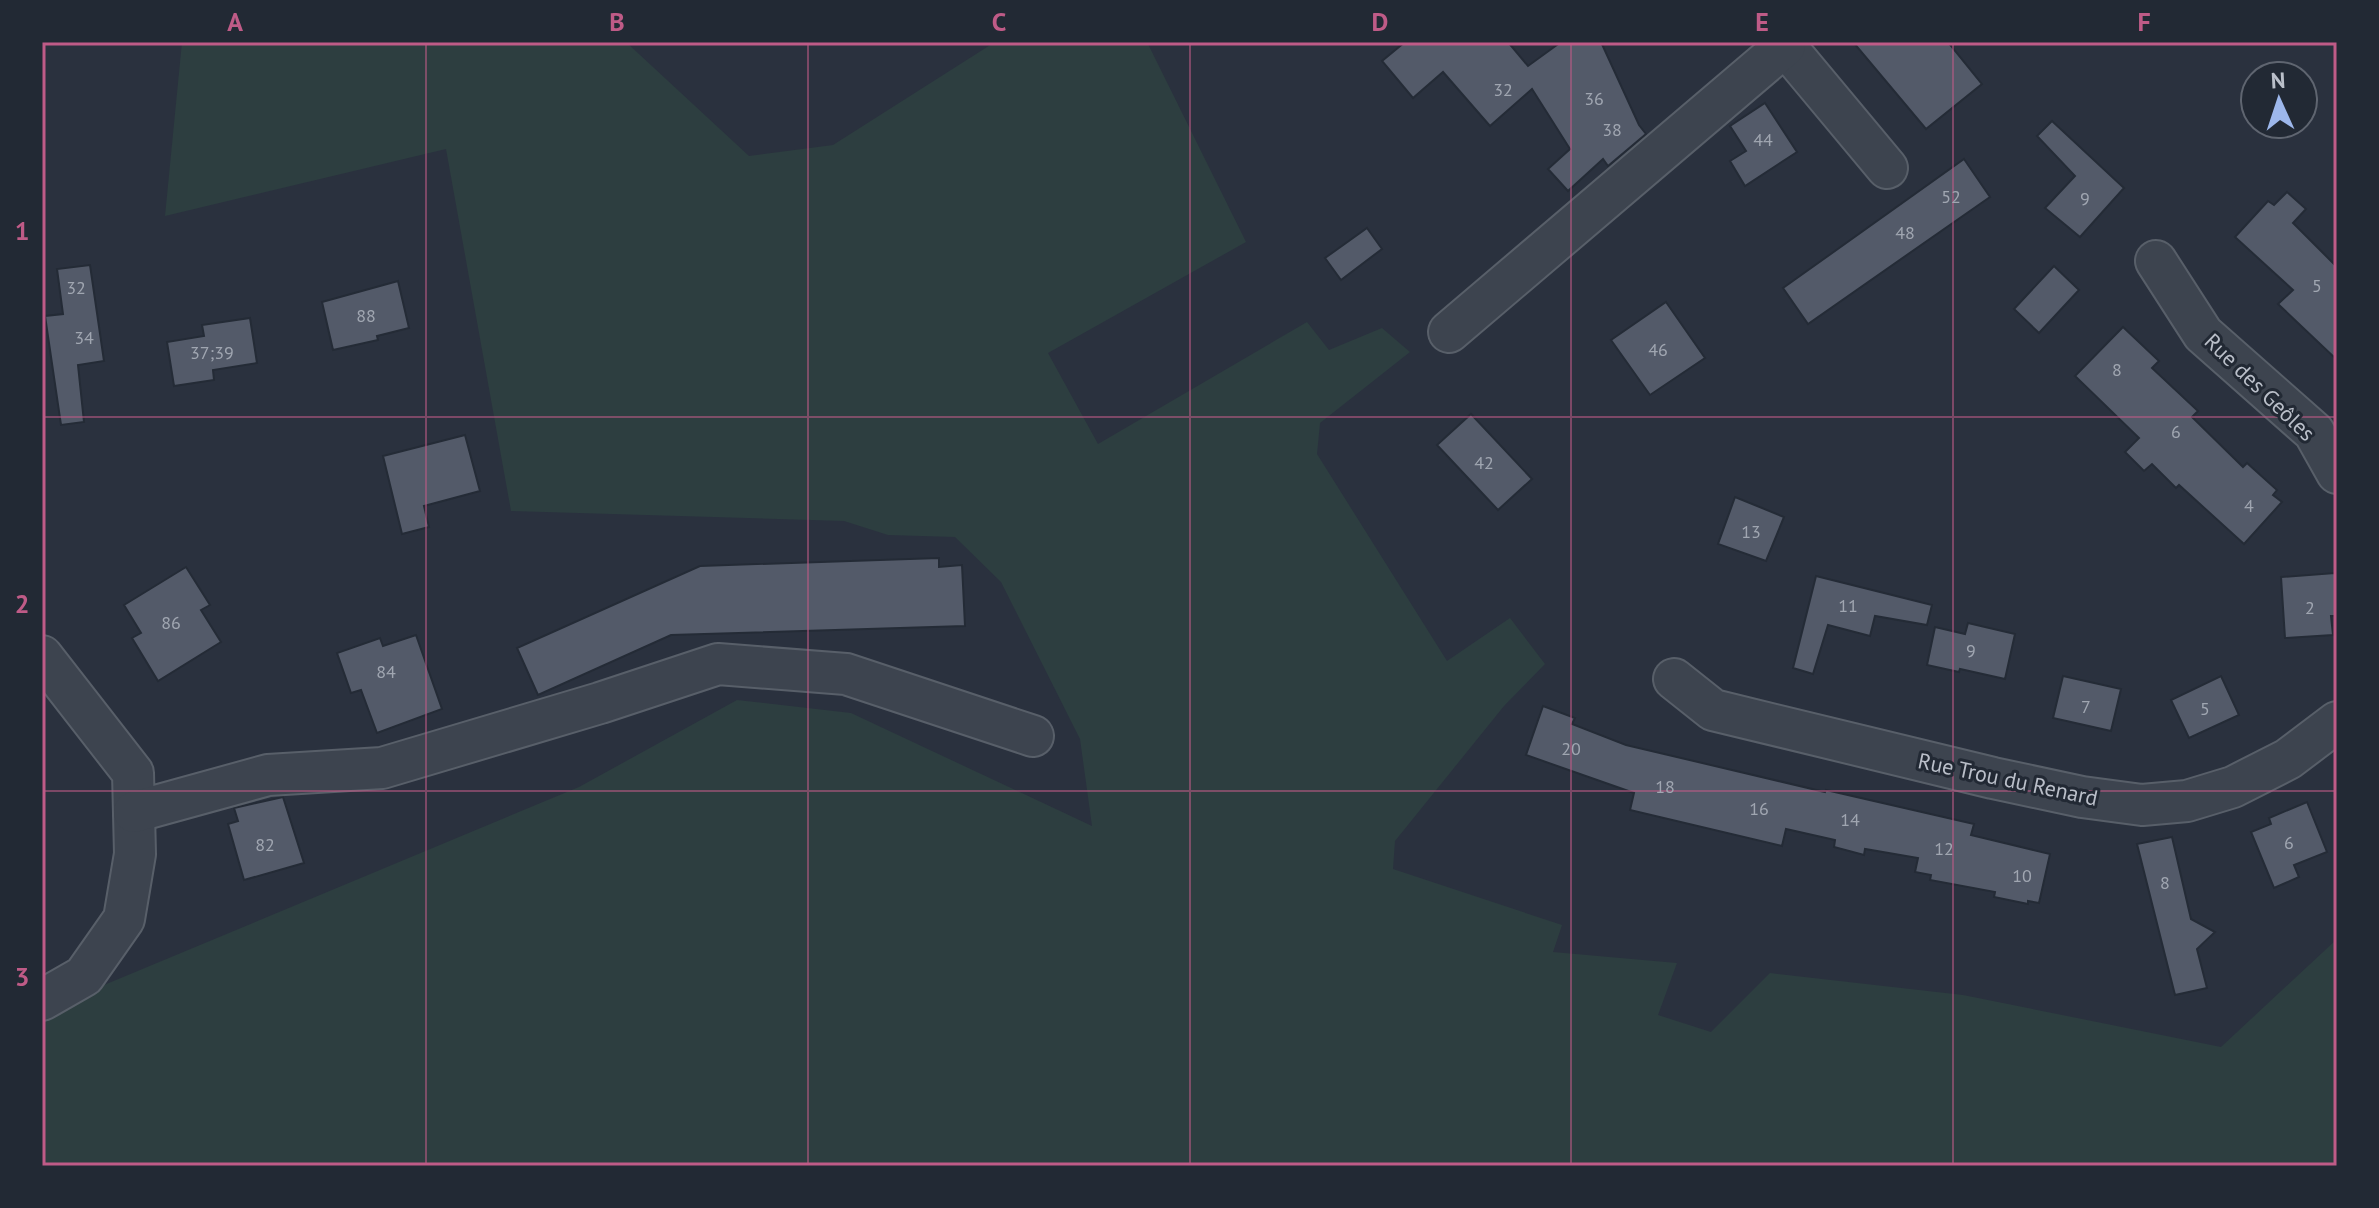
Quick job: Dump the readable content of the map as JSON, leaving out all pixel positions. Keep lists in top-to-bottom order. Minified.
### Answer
{"streets":{"street":["Rue des Geôles","Rue Trou du Renard"]},"house_numbers":["32","36","38","44","52","9","48","5","32","88","34","46","37;39","8","6","42","4","13","11","2","86","9","84","7","5","20","18","16","14","6","82","12","10","8"],"north":"top","grid":{"columns":["A","B","C","D","E","F"],"rows":["1","2","3"]}}
